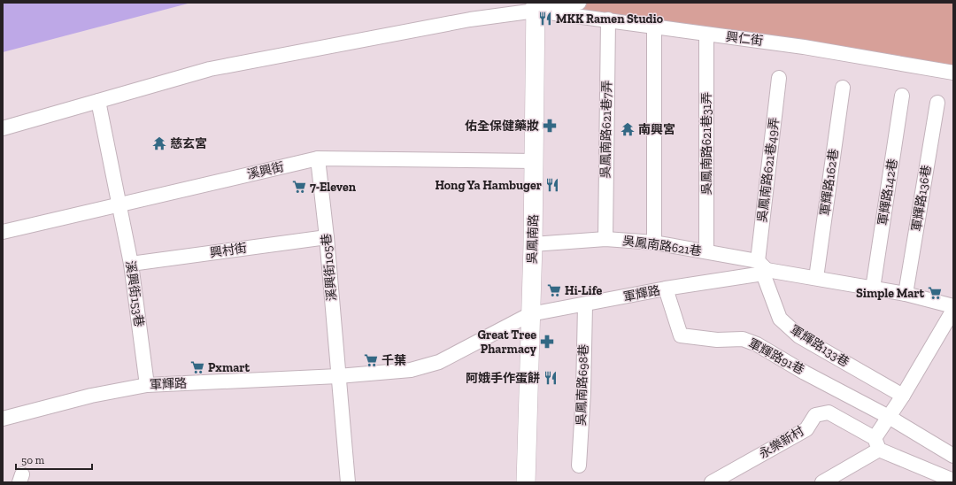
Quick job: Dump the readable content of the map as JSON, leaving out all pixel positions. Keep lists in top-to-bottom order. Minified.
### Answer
{"streets":{"main road":["吳鳳南路"],"street":["興仁街","吳鳳南路621巷7弄","吳鳳南路621巷31弄","吳鳳南路621巷49弄","溪興街","軍輝路162巷","軍輝路142巷","軍輝路136巷","吳鳳南路621巷","興村街","溪興街105巷","溪興街153巷","軍輝路","軍輝路133巷","軍輝路91巷","吳鳳南路698巷","永樂新村"]},"crossings":[["興仁街","吳鳳南路621巷7弄"],["興仁街","吳鳳南路621巷31弄"],["興仁街","吳鳳南路"],["吳鳳南路621巷7弄","吳鳳南路621巷"],["吳鳳南路621巷31弄","吳鳳南路621巷"],["吳鳳南路621巷49弄","吳鳳南路621巷"],["吳鳳南路621巷49弄","軍輝路"],["吳鳳南路621巷49弄","軍輝路133巷"],["溪興街","吳鳳南路"],["溪興街","溪興街105巷"],["溪興街","溪興街153巷"],["軍輝路162巷","軍輝路"],["軍輝路142巷","軍輝路"],["軍輝路136巷","軍輝路"],["吳鳳南路","吳鳳南路621巷"],["吳鳳南路","軍輝路"],["吳鳳南路621巷","軍輝路"],["吳鳳南路621巷","軍輝路133巷"],["興村街","溪興街105巷"],["興村街","溪興街153巷"],["溪興街105巷","軍輝路"],["溪興街153巷","軍輝路"],["軍輝路","軍輝路133巷"],["軍輝路","軍輝路91巷"],["軍輝路","吳鳳南路698巷"]],"places":{"restaurant":["MKK Ramen Studio","Hong Ya Hambuger","阿娥手作蛋餅"],"pharmacy":["佑全保健藥妝","Great Tree Pharmacy"],"temple":["南興宮","慈玄宮"],"supermarket":["7-Eleven","Hi-Life","Simple Mart","千葉","Pxmart"]},"scale_bar":"50 m"}
